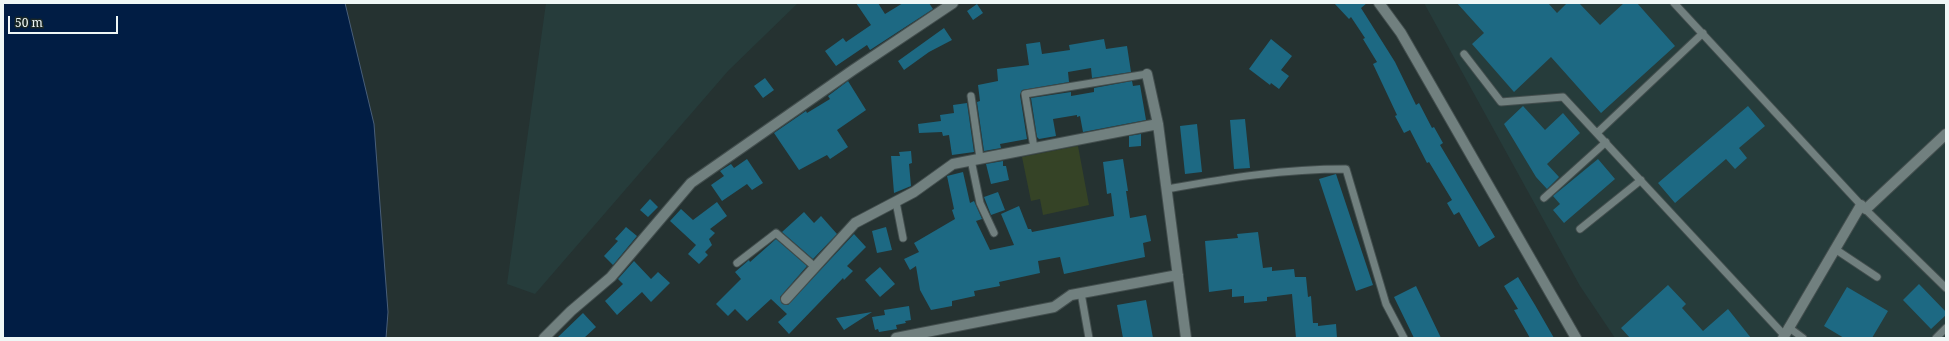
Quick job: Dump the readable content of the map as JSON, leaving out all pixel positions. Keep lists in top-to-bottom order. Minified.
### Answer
{"scale_bar":"50 m"}
